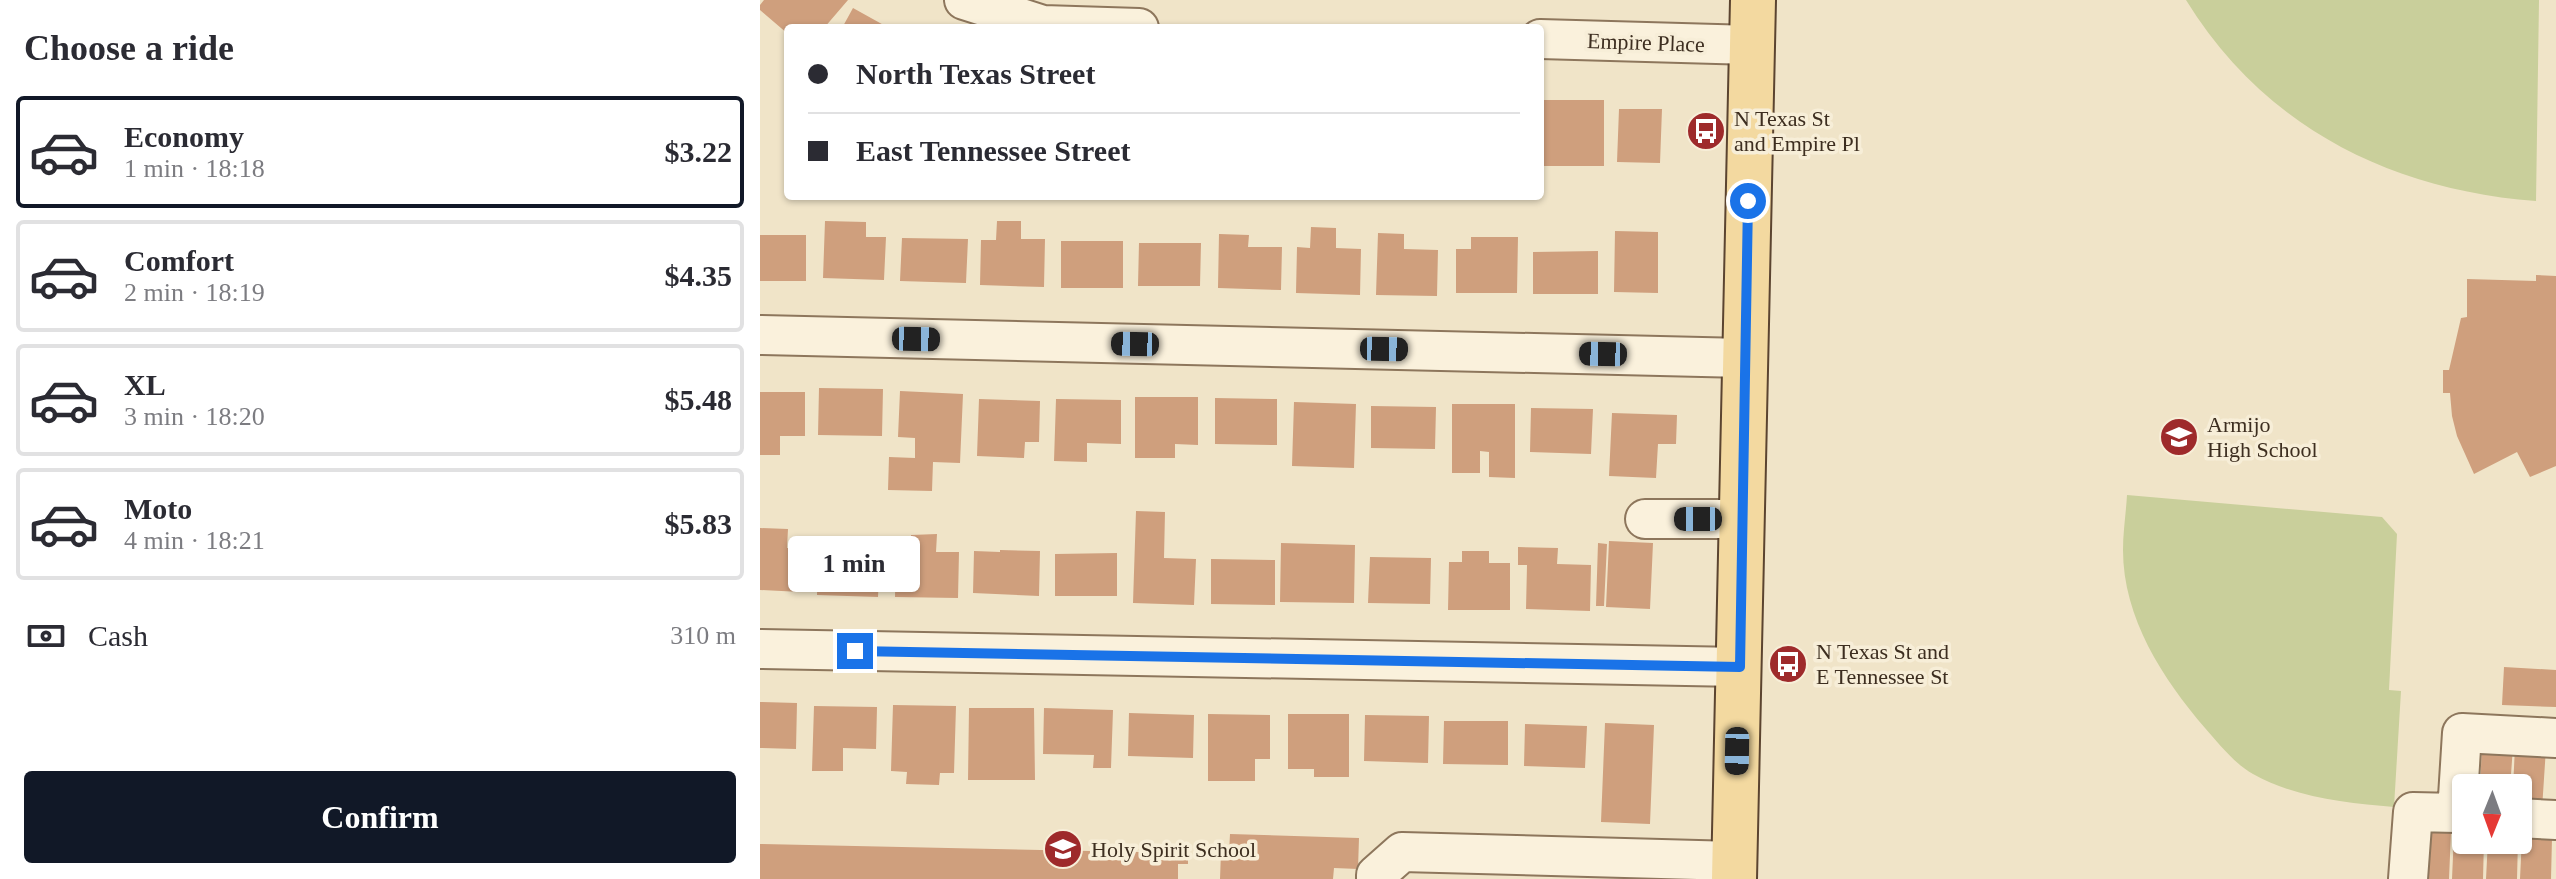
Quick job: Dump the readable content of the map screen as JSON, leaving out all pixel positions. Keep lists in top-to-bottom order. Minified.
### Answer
{"streets":{"street":["Empire Place"]},"places":{"bus stop":["N Texas St and Empire Pl","N Texas St and E Tennessee St"],"school or university":["Armijo High School","Holy Spirit School"]},"north":"bottom","page":{"heading":"Choose a ride","banner":["North Texas Street","East Tennessee Street"],"list":[{"name":"Economy","note":"1 min · 18:18","value":"$3.22"},{"name":"Comfort","note":"2 min · 18:19","value":"$4.35"},{"name":"XL","note":"3 min · 18:20","value":"$5.48"},{"name":"Moto","note":"4 min · 18:21","value":"$5.83"}],"bubble":"1 min","pay":["Cash","310 m"],"buttons":"Confirm"}}
